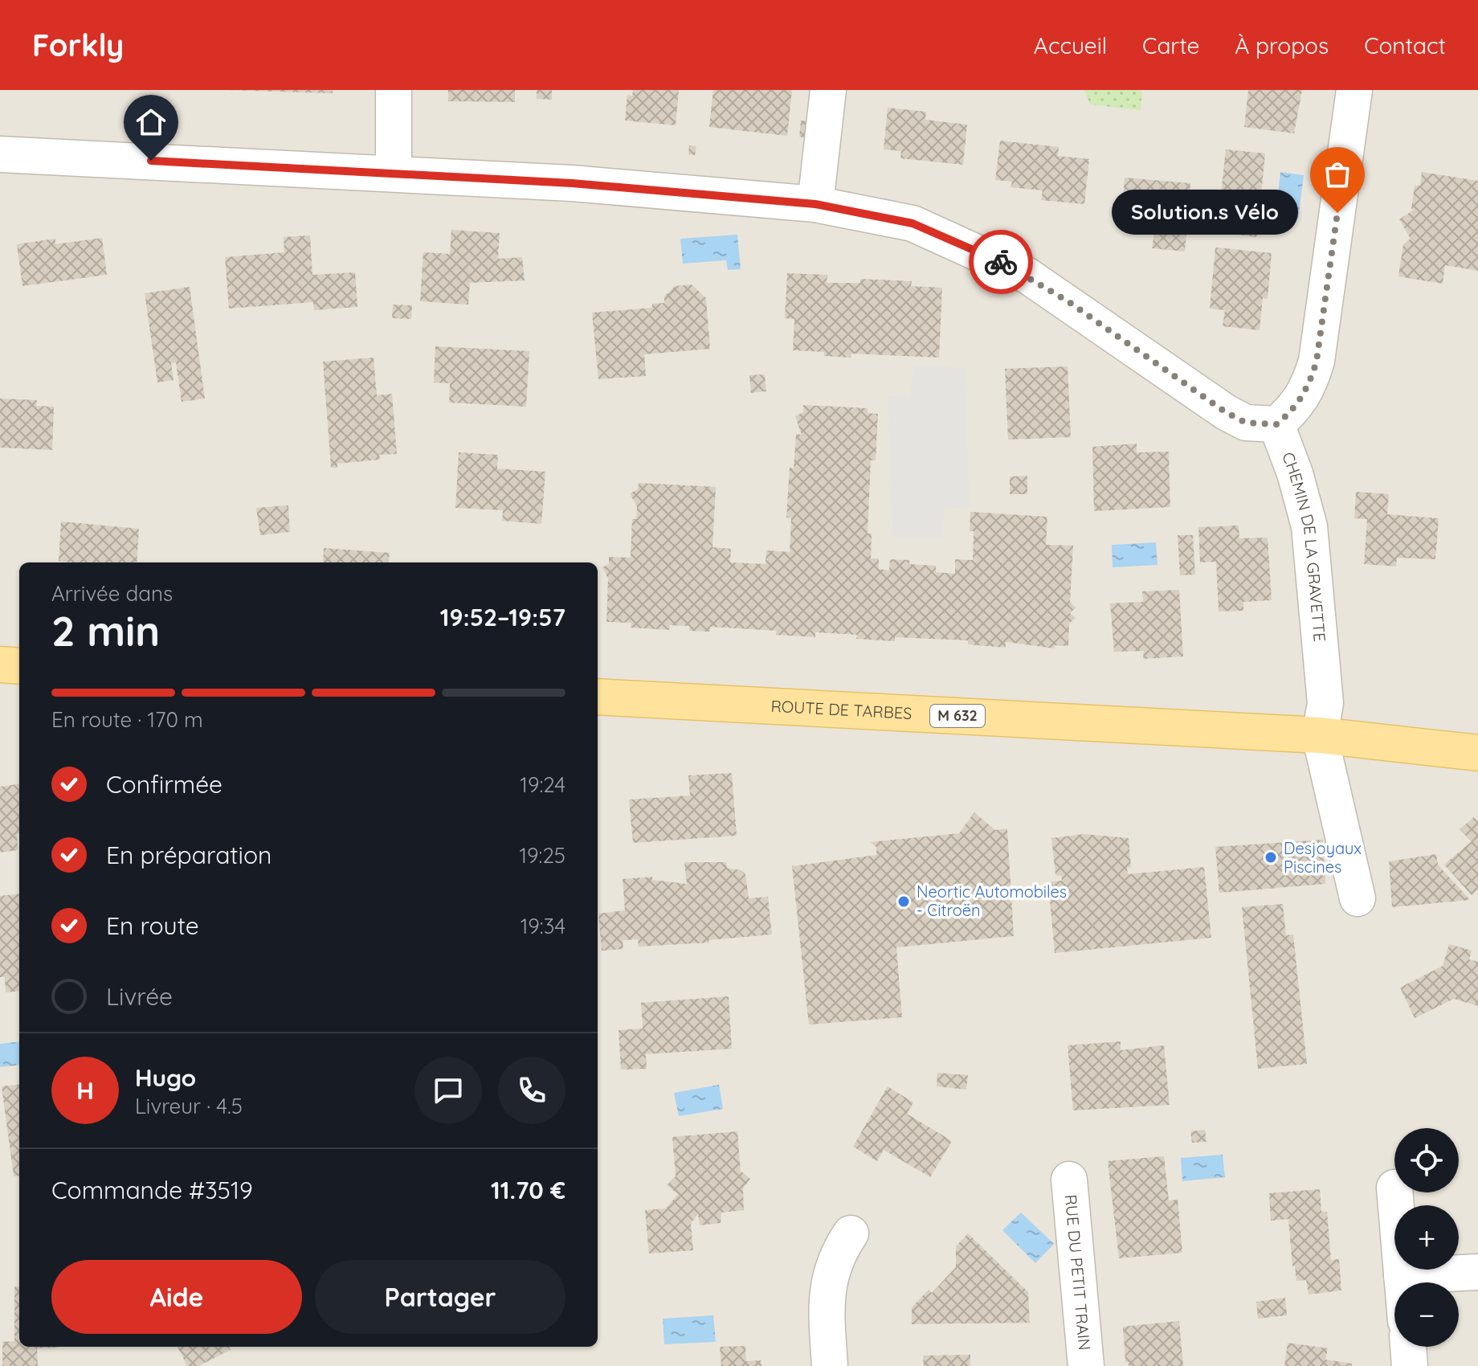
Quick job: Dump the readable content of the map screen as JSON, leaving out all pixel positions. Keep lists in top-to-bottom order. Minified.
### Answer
{"streets":{"main road":["ROUTE DE TARBES","M 632"],"street":["CHEMIN DE LA GRAVETTE","RUE DU PETIT TRAIN"]},"crossings":[["CHEMIN DE LA GRAVETTE","ROUTE DE TARBES"]],"places":["Solution.s Vélo","Desjoyaux Piscines","Neortic Automobiles - Citroën"],"page":{"header":"Forkly","nav":["Accueil","Carte","À propos","Contact"],"bubble":"Solution.s Vélo","heading":["2 min","Arrivée dans","19:52–19:57"],"panel":["Hugo","Livreur · 4.5","Commande #3519","11.70 €"],"bar":"En route · 170 m","list":[["Confirmée","19:24"],["En préparation","19:25"],["En route","19:34"],"Livrée"],"round":"H","map_buttons":["+","−"],"buttons":["Aide","Partager"]}}
